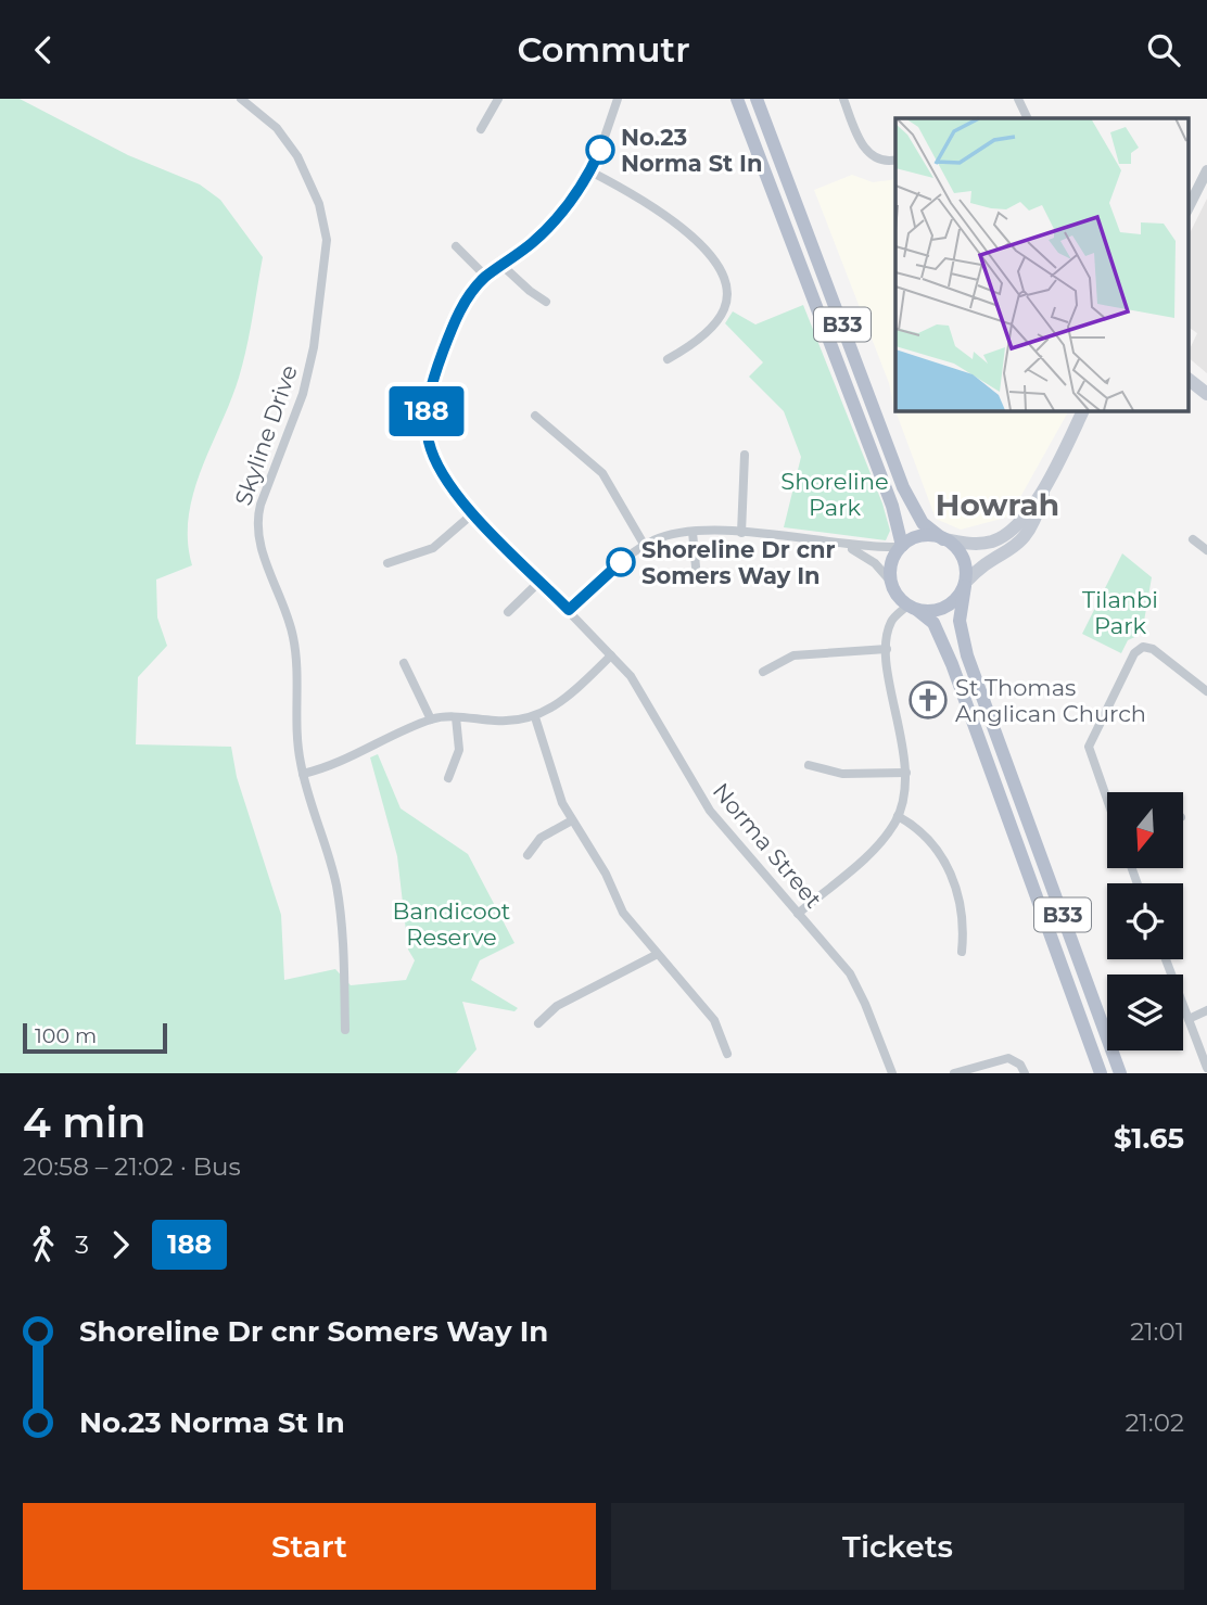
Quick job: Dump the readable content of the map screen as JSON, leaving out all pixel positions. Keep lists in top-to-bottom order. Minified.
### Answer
{"streets":{"main road":["B33"],"street":["Skyline Drive","Norma Street"]},"districts":["Howrah"],"parks":["Shoreline Park","Tilanbi Park","Bandicoot Reserve"],"places":{"other":["No.23 Norma St In","Shoreline Dr cnr Somers Way In"],"church":["St Thomas Anglican Church"]},"lines":["bus line 188"],"scale_bar":"100 m","north":"bottom","page":{"header":"Commutr","on_map":"188","scale":"100 m","heading":["4 min","20:58 – 21:02 · Bus","$1.65"],"legs":["3","188"],"list":[{"name":"Shoreline Dr cnr Somers Way In","value":"21:01"},{"name":"No.23 Norma St In","value":"21:02"}],"buttons":["Start","Tickets"]}}
